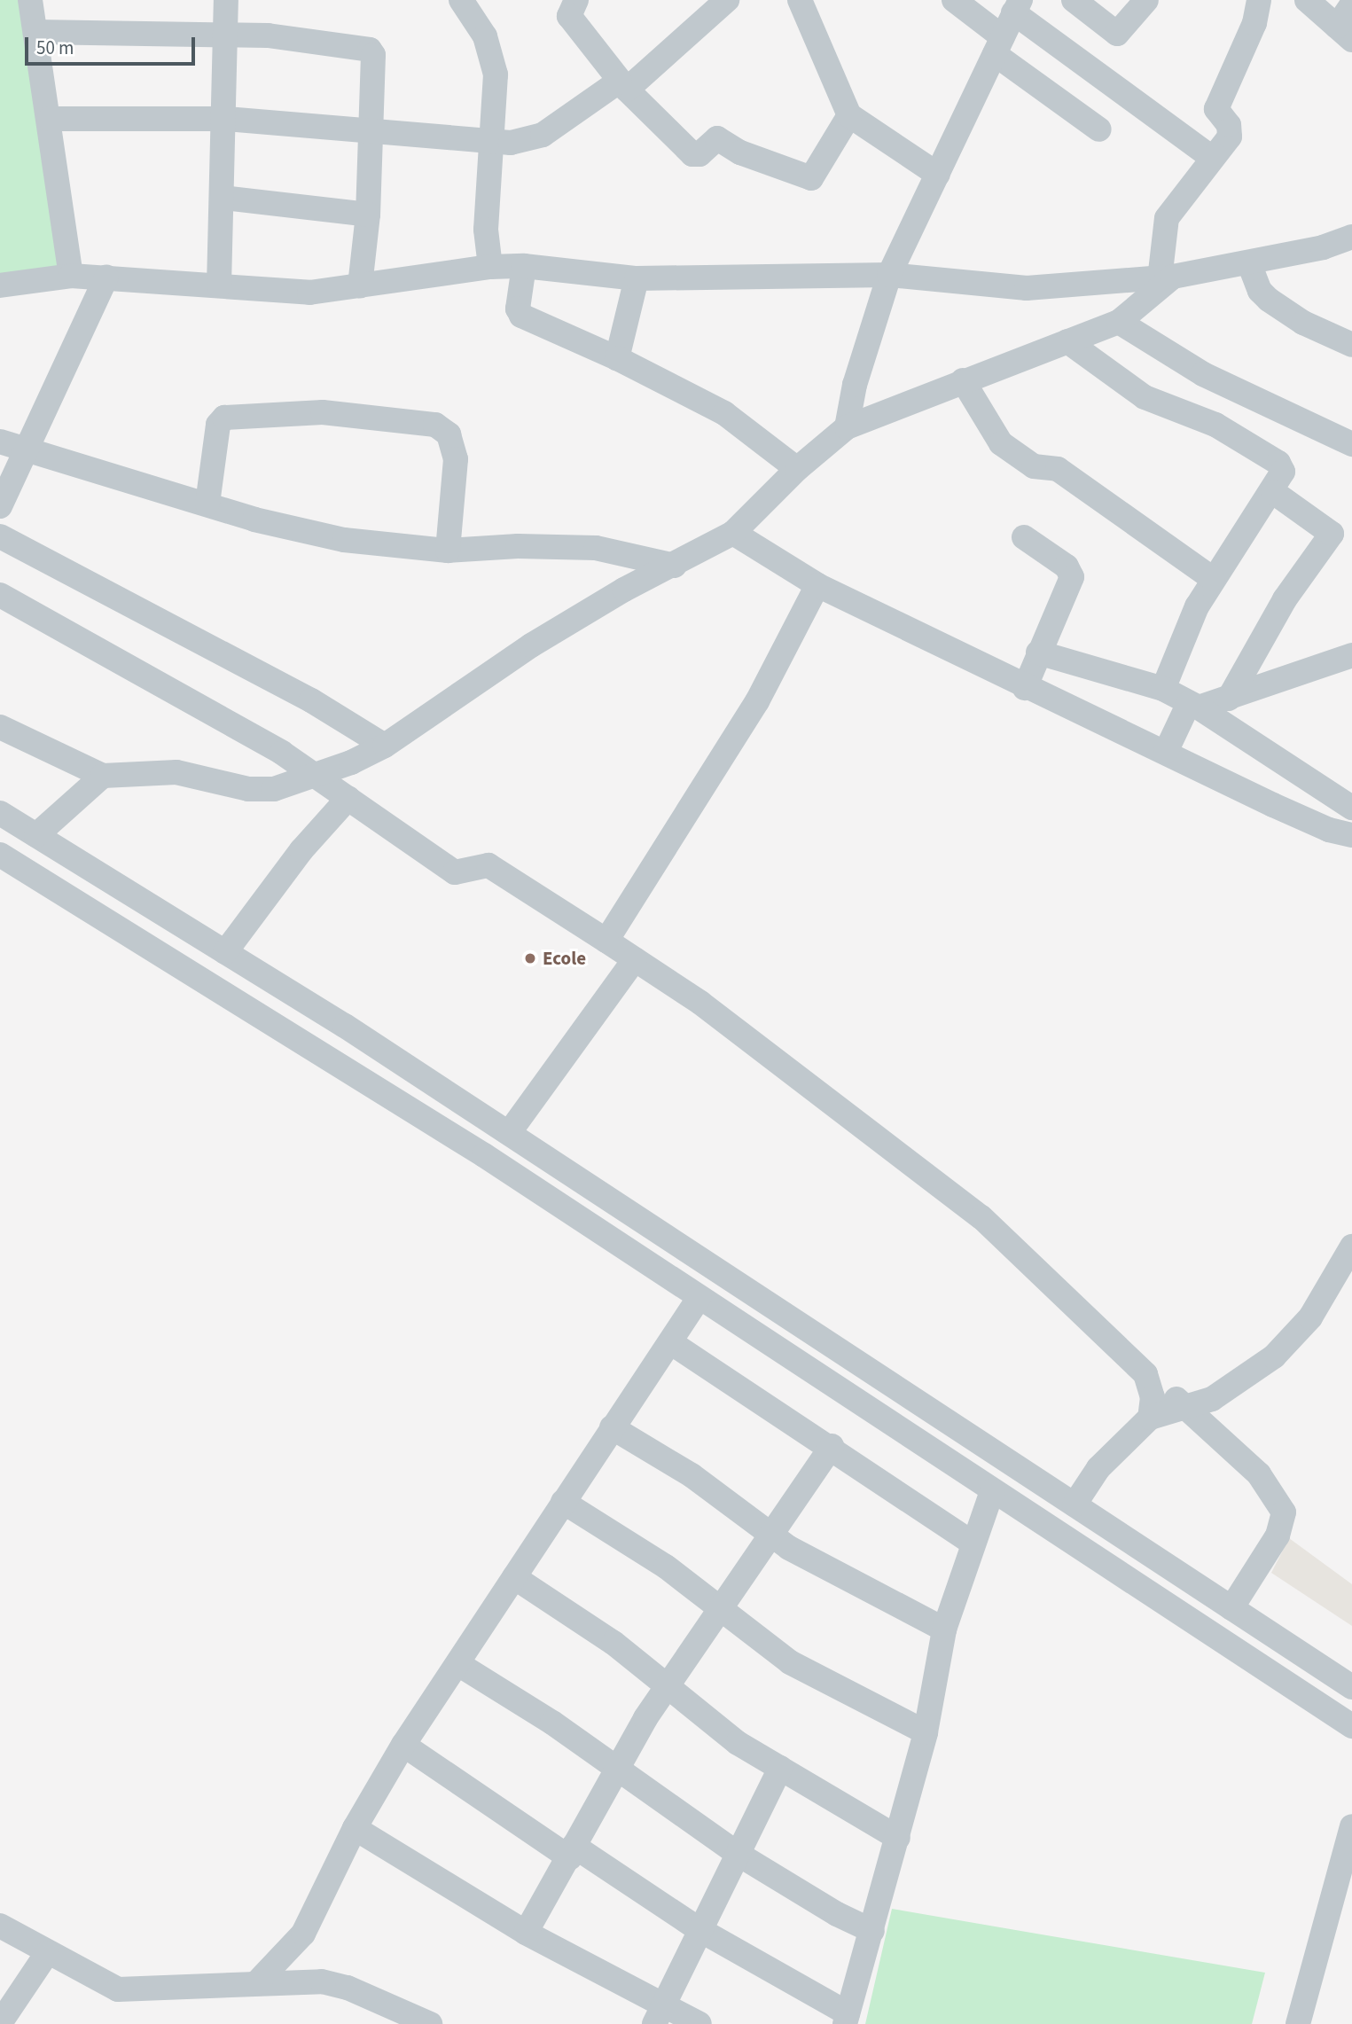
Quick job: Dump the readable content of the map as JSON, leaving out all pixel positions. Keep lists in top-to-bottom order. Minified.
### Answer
{"places":["Ecole"],"scale_bar":"50 m"}
